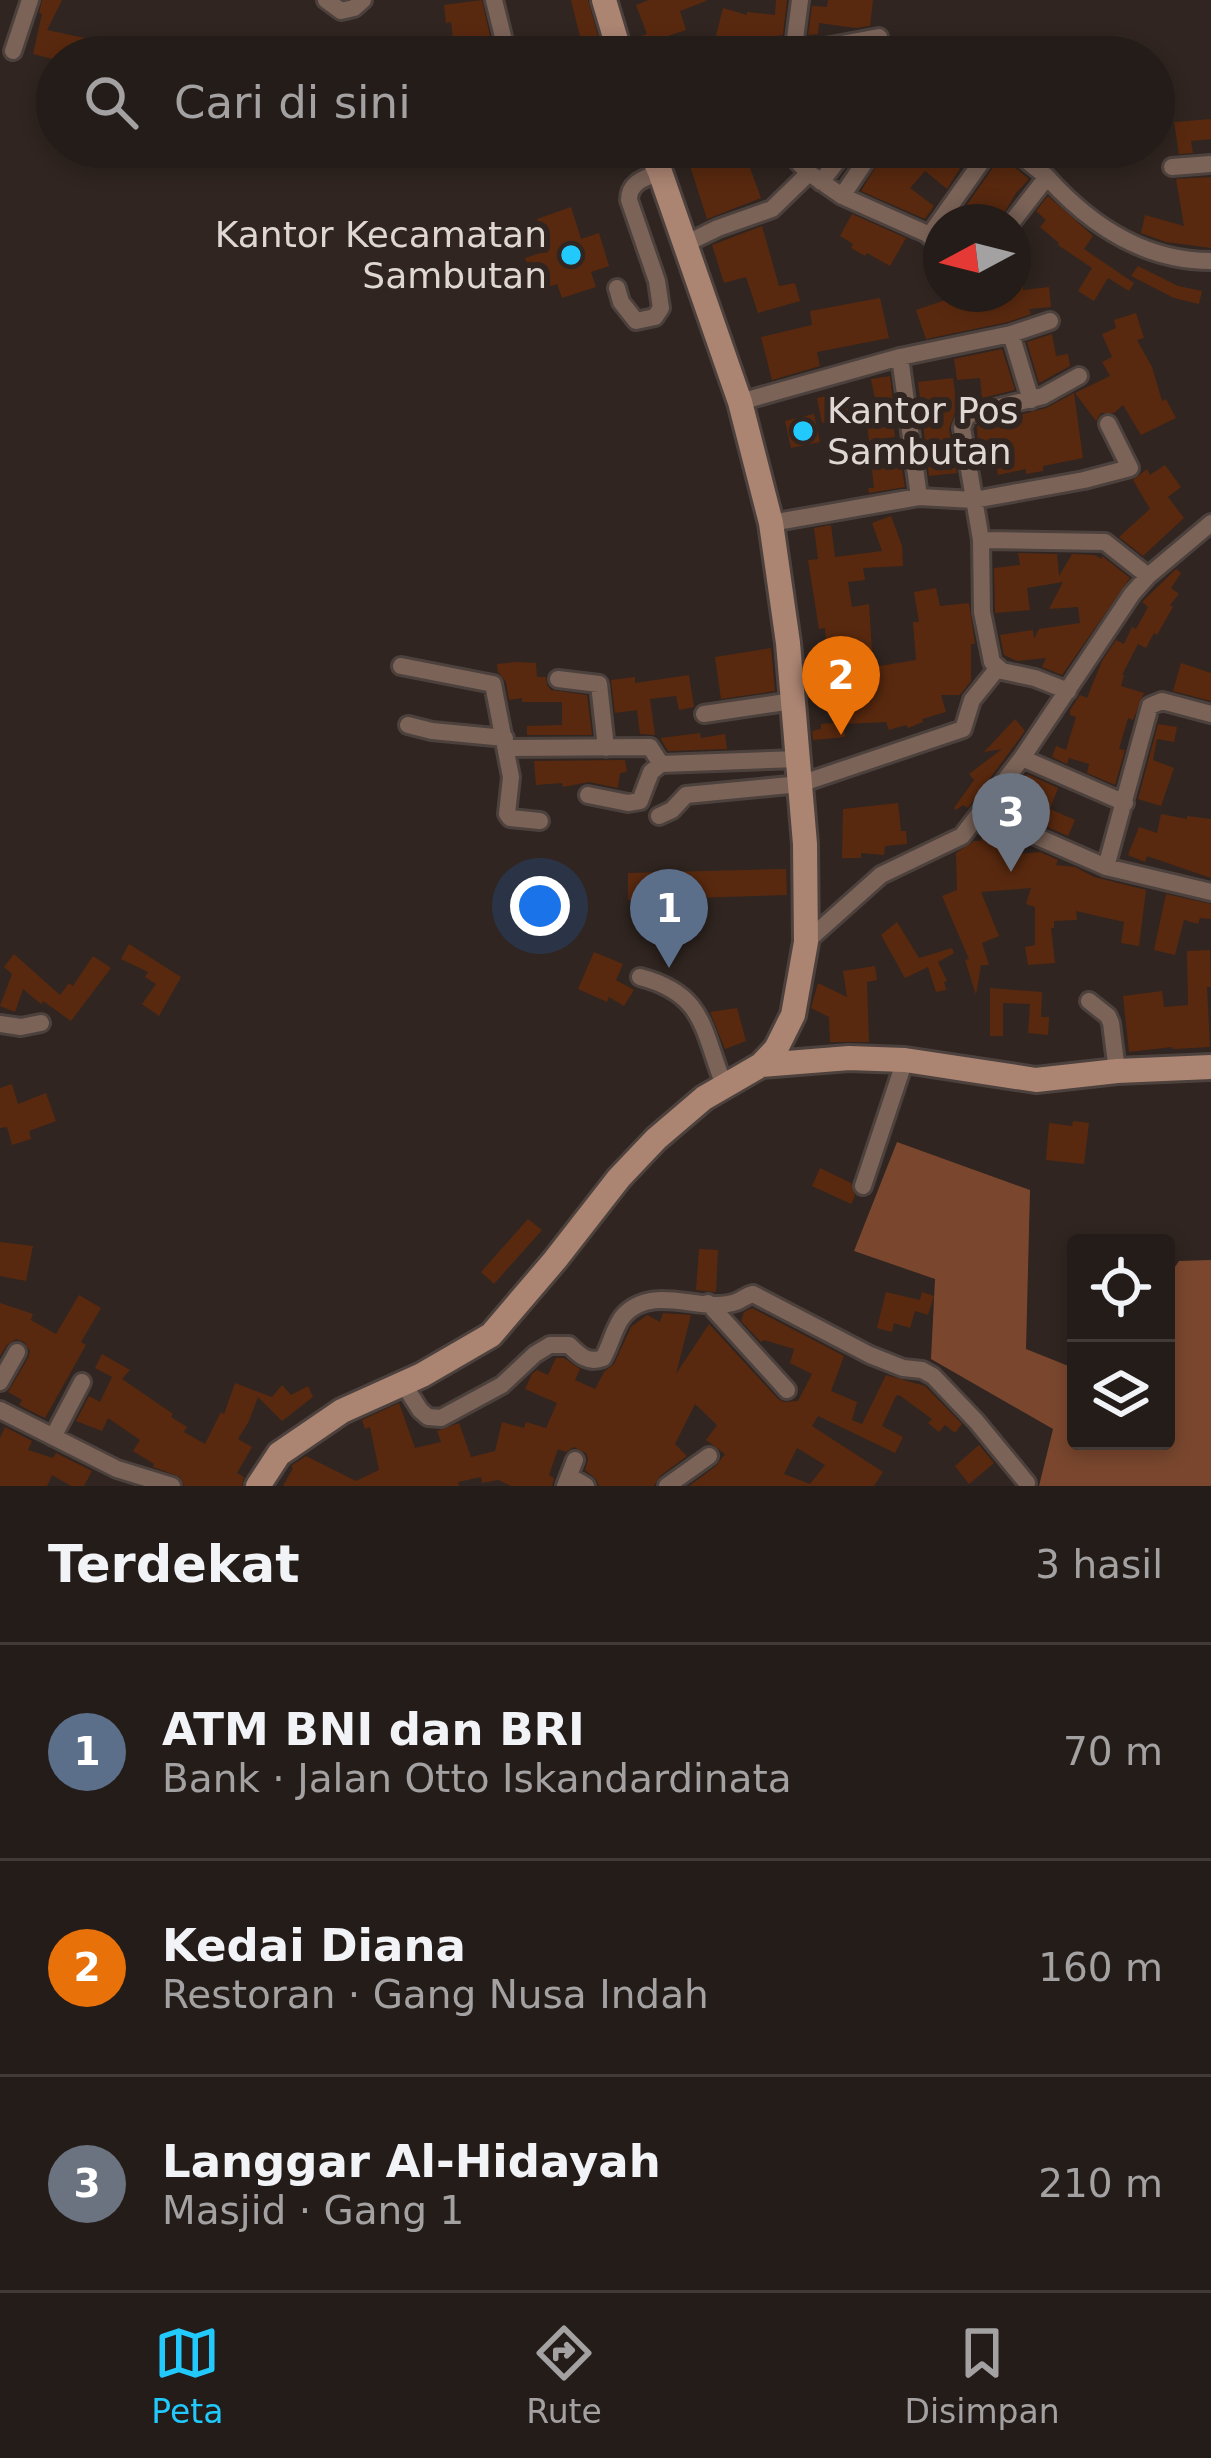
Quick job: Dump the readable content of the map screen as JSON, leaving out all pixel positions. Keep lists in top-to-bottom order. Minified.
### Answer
{"places":["Kantor Kecamatan Sambutan","Kantor Pos Sambutan"],"north":"left","page":{"search":"Cari di sini","pins":["2","3","1"],"heading":["Terdekat","3 hasil"],"list":[{"mark":"1","name":"ATM BNI dan BRI","note":"Bank · Jalan Otto Iskandardinata","value":"70 m"},{"mark":"2","name":"Kedai Diana","note":"Restoran · Gang Nusa Indah","value":"160 m"},{"mark":"3","name":"Langgar Al-Hidayah","note":"Masjid · Gang 1","value":"210 m"}],"nav":["Peta","Rute","Disimpan"]}}
